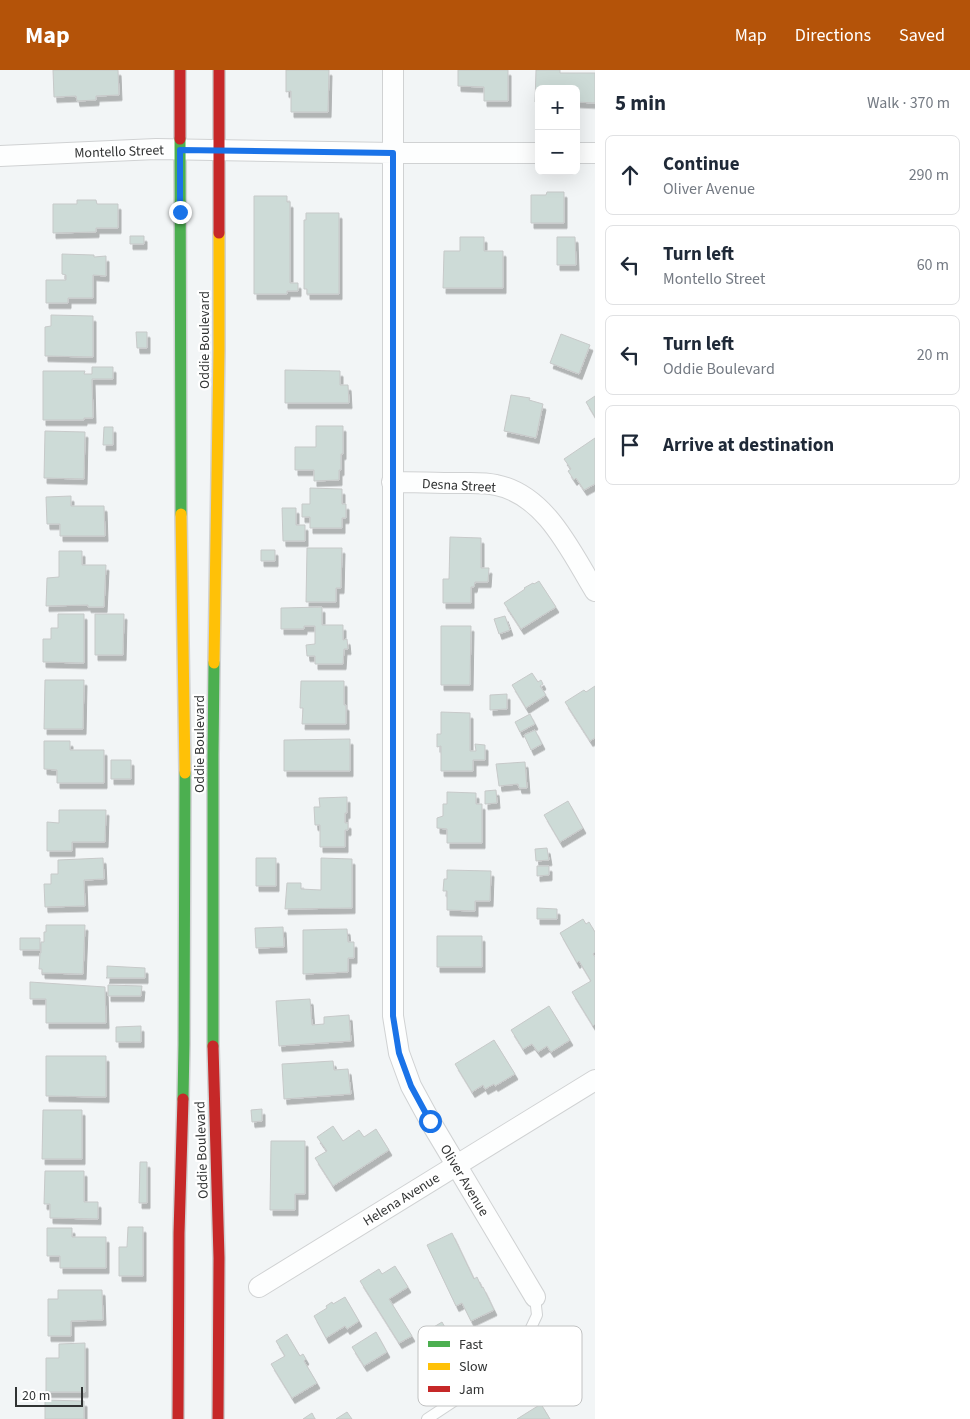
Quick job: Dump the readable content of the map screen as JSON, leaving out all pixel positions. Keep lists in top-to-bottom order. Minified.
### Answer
{"streets":{"main road":["Oddie Boulevard"],"street":["Montello Street","Desna Street","Oliver Avenue","Helena Avenue"]},"crossings":[["Montello Street","Oddie Boulevard"],["Montello Street","Oliver Avenue"],["Desna Street","Oliver Avenue"],["Oliver Avenue","Helena Avenue"]],"legend":["Fast","Slow","Jam"],"scale_bar":"20 m","page":{"header":"Map","nav":["Map","Directions","Saved"],"heading":["5 min","Walk · 370 m"],"map_buttons":["+","−"],"list":[["Continue","Oliver Avenue","290 m"],["Turn left","Montello Street","60 m"],["Turn left","Oddie Boulevard","20 m"],"Arrive at destination"],"scale":"20 m"}}
